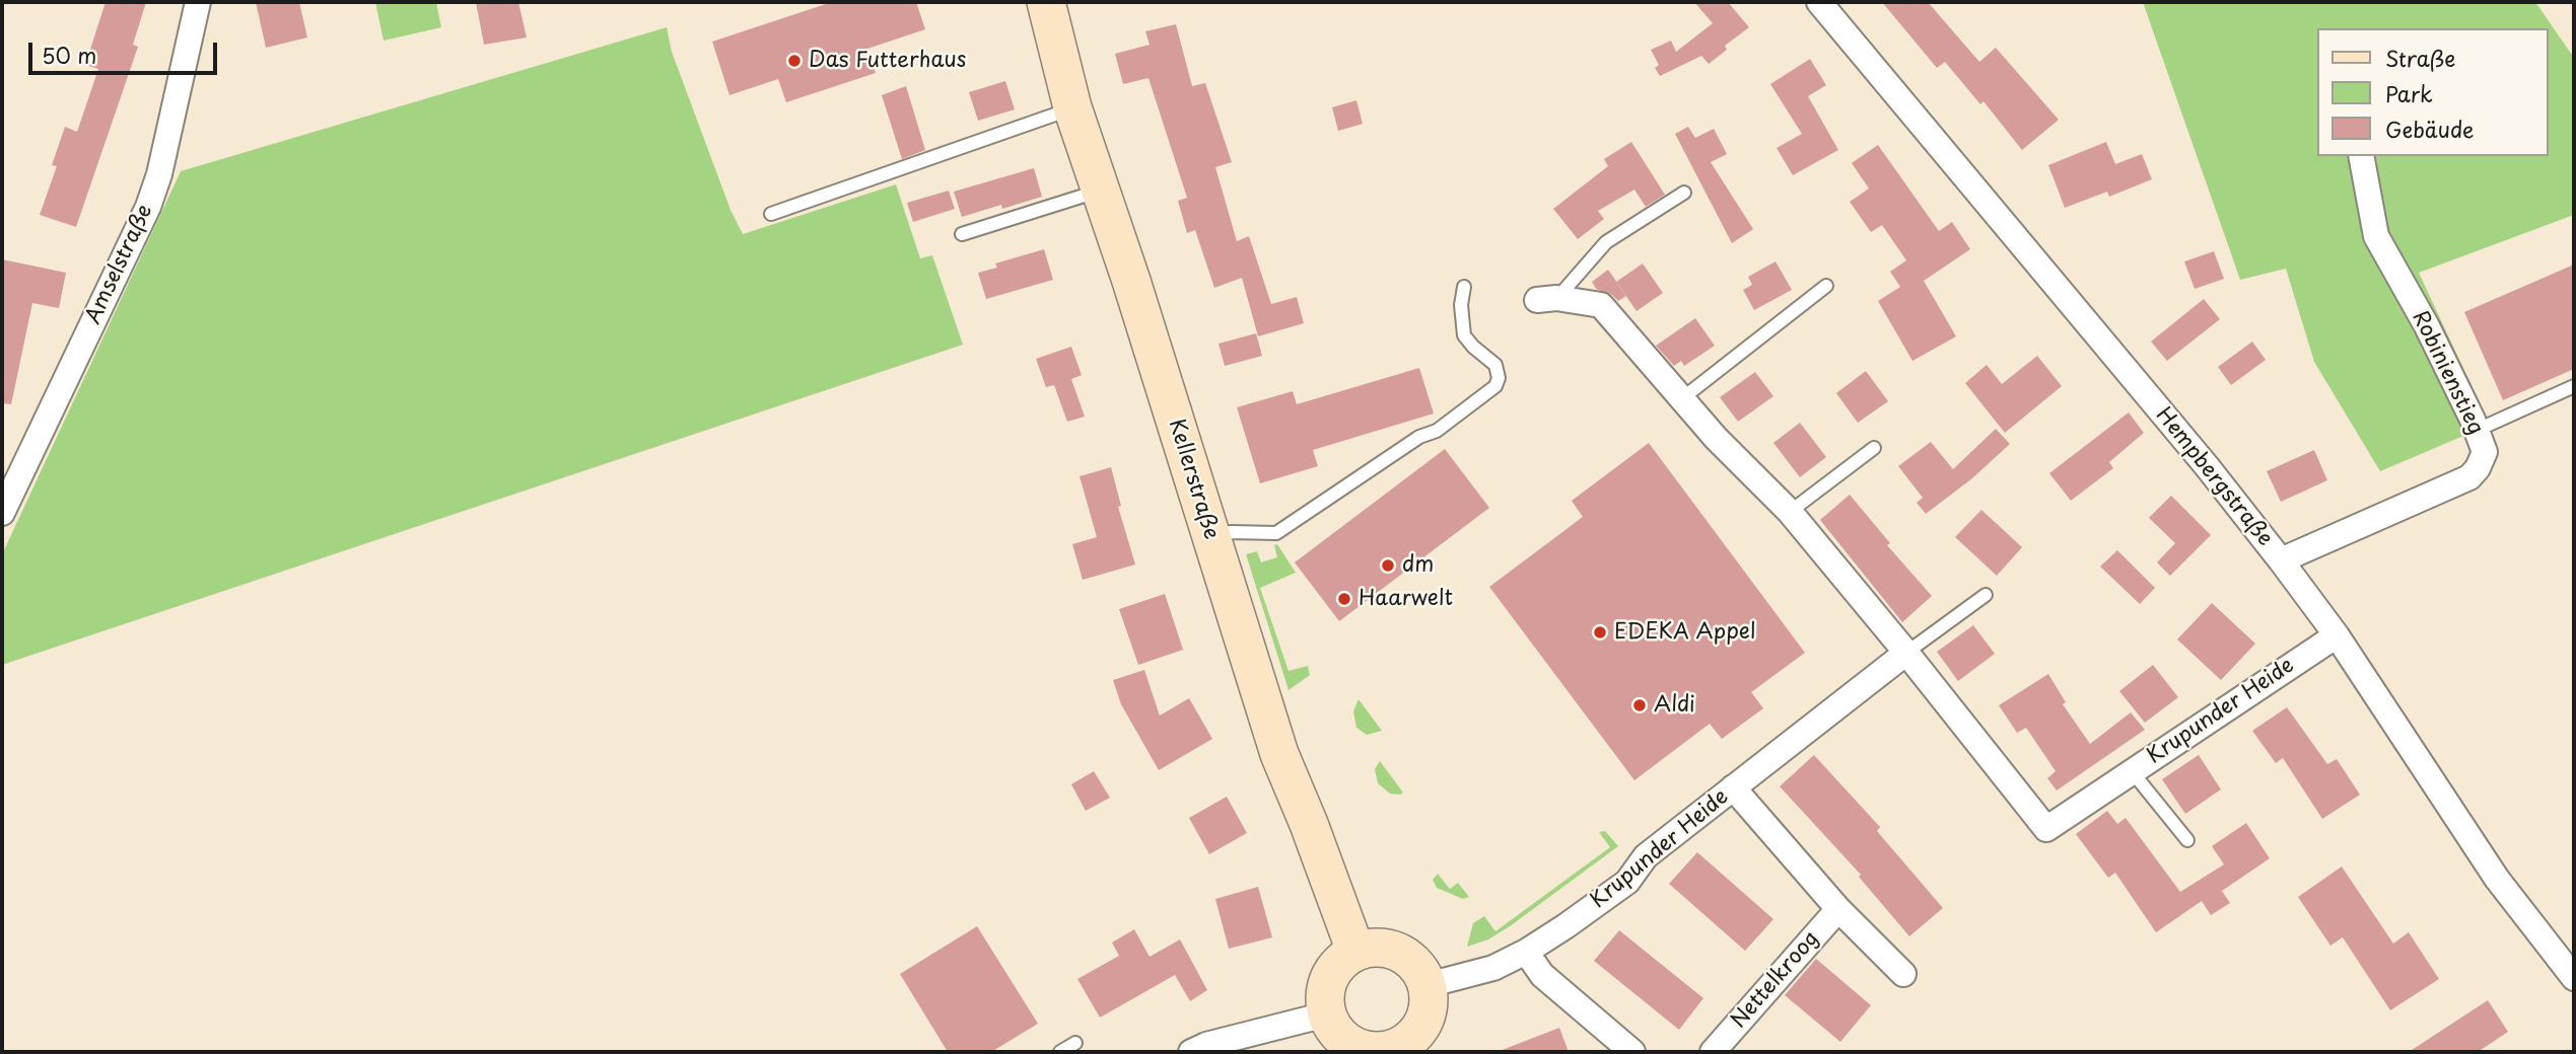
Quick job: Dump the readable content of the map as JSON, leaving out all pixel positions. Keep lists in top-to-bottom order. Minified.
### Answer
{"streets":{"main road":["Kellerstraße"],"street":["Amselstraße","Robinienstieg","Hempbergstraße","Krupunder Heide","Nettelkroog"]},"crossings":[["Robinienstieg","Hempbergstraße"],["Hempbergstraße","Krupunder Heide"],["Kellerstraße","Krupunder Heide"]],"places":["Das Futterhaus","dm","Haarwelt","EDEKA Appel","Aldi"],"legend":["Straße","Park","Gebäude"],"scale_bar":"50 m"}
